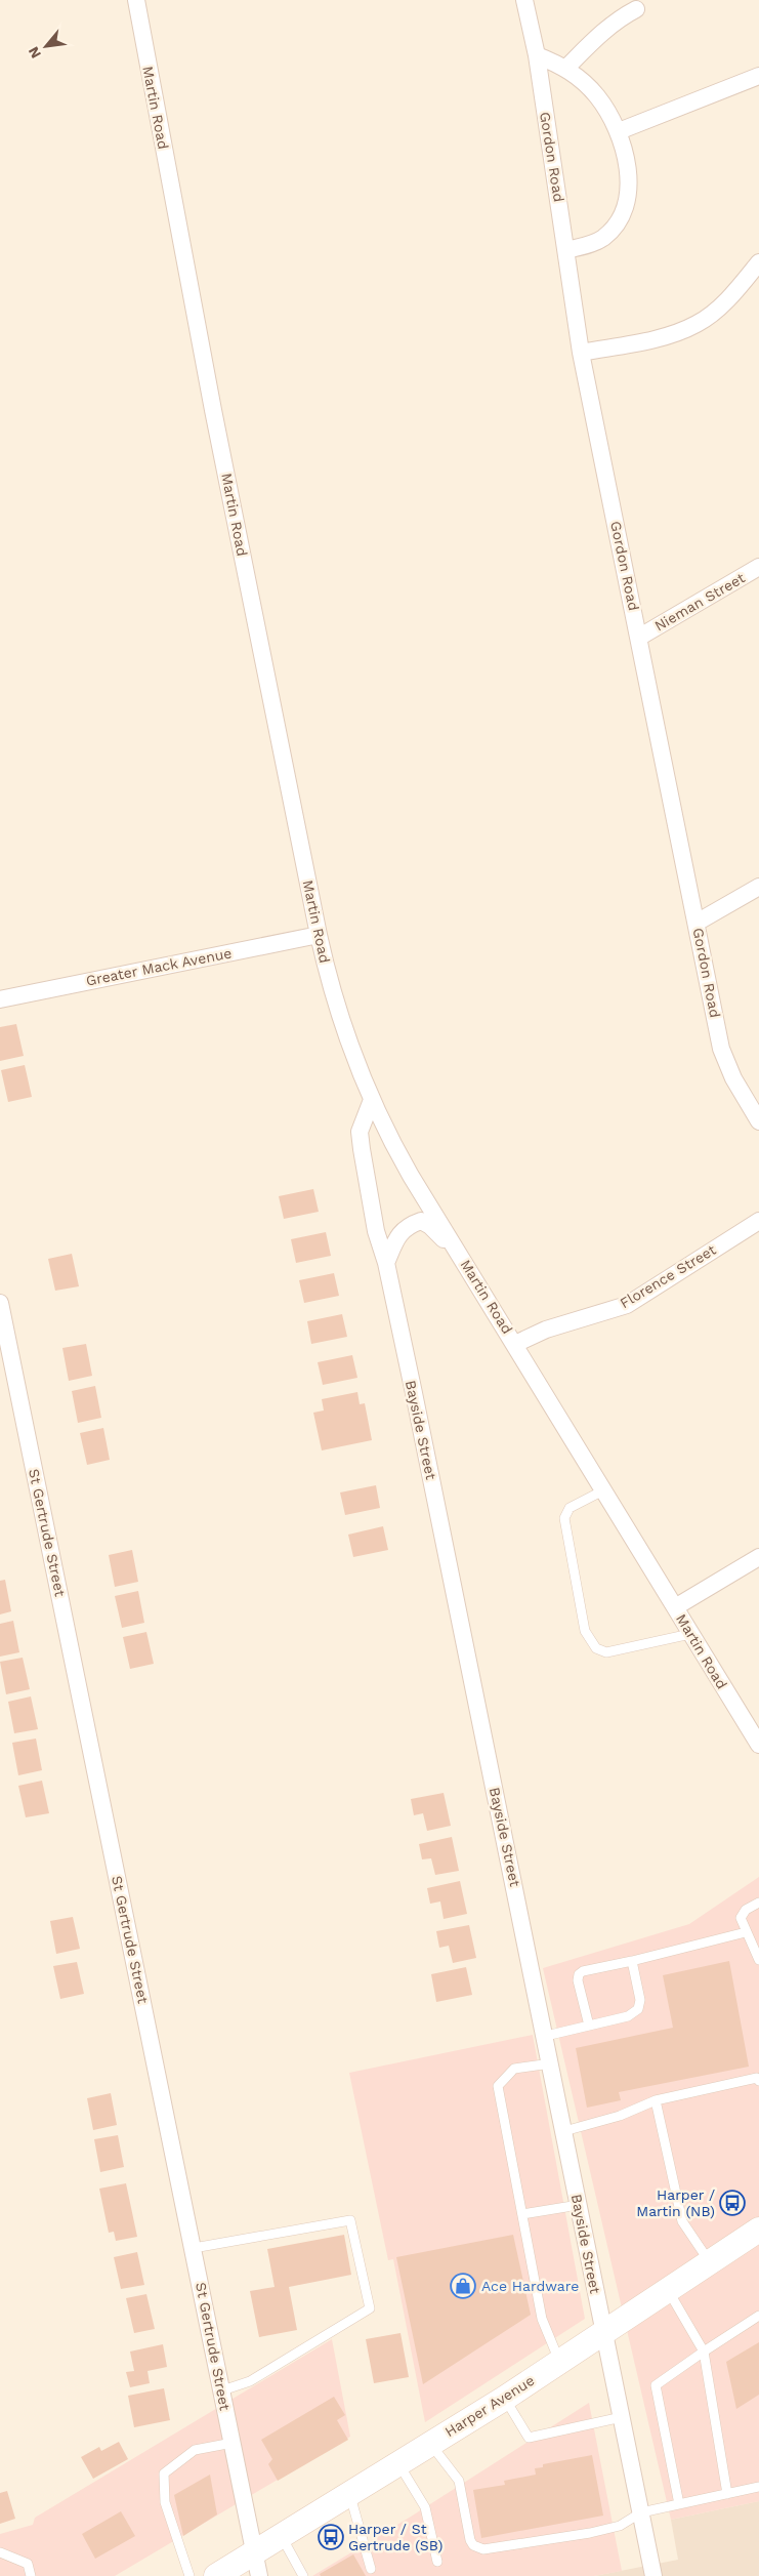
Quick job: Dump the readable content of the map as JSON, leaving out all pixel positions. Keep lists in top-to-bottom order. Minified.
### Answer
{"streets":{"main road":["Harper Avenue"],"street":["Martin Road","Gordon Road","Nieman Street","Greater Mack Avenue","Florence Street","Bayside Street","St Gertrude Street"]},"crossings":[["Martin Road","Greater Mack Avenue"],["Martin Road","Florence Street"],["Martin Road","Bayside Street"],["Gordon Road","Nieman Street"],["Bayside Street","Harper Avenue"],["St Gertrude Street","Harper Avenue"]],"places":{"bus stop":["Harper / Martin (NB)","Harper / St Gertrude (SB)"],"shop":["Ace Hardware"]},"north":"bottom left"}
